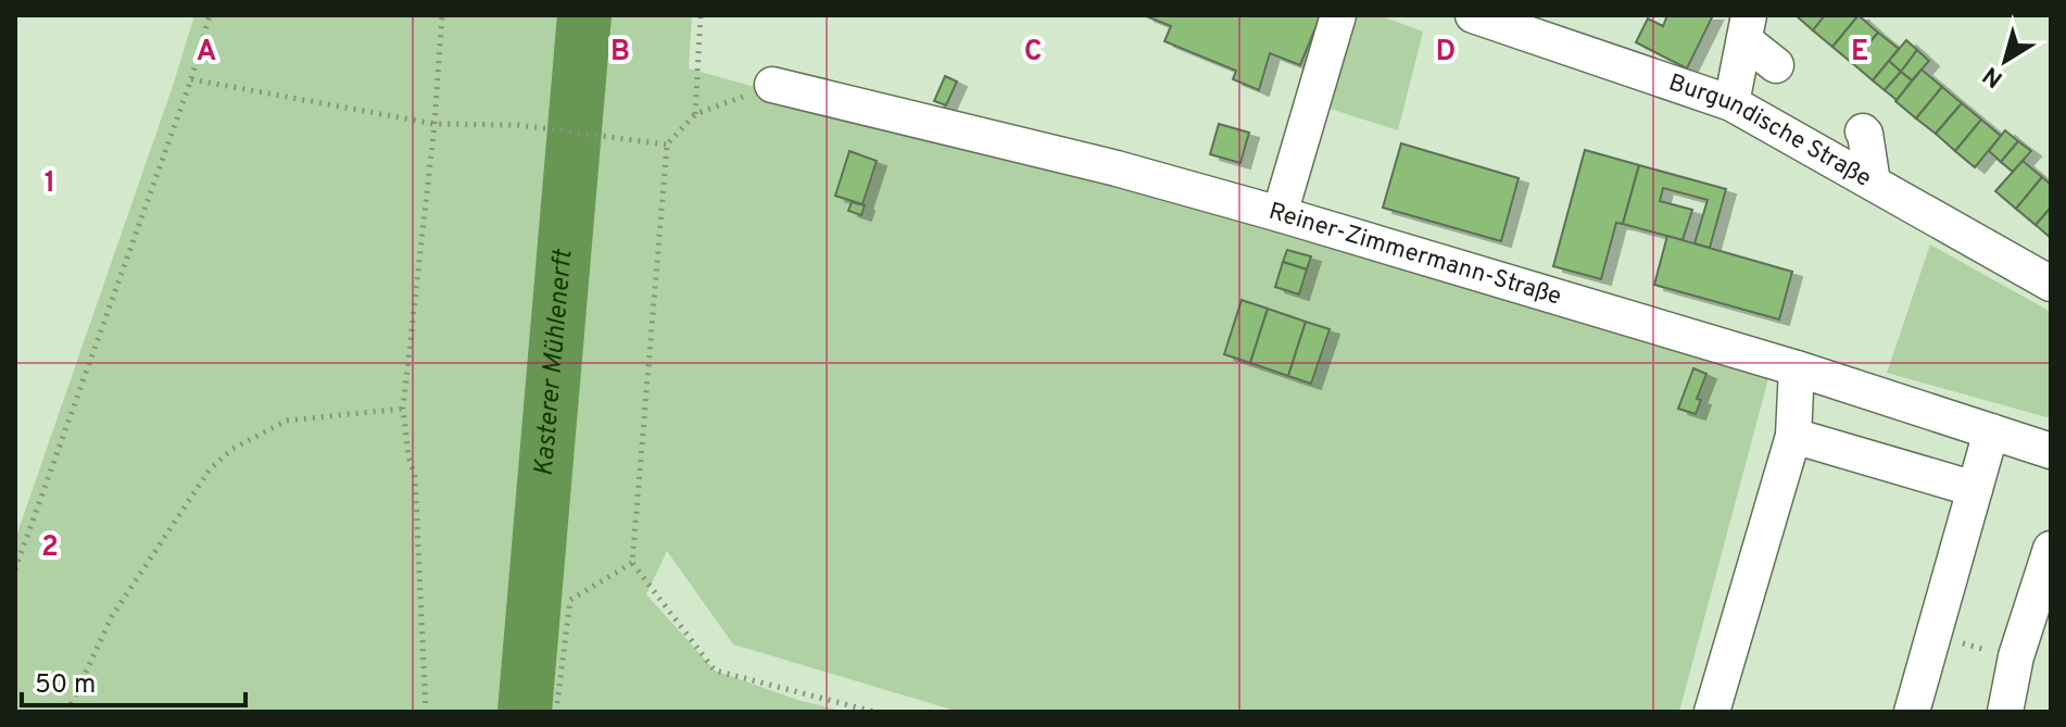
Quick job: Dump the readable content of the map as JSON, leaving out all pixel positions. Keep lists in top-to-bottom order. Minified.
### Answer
{"streets":{"street":["Burgundische Straße","Reiner-Zimmermann-Straße"]},"water":["Kasterer Mühlenerft"],"scale_bar":"50 m","north":"bottom left","grid":{"columns":["A","B","C","D","E"],"rows":["1","2"]}}
